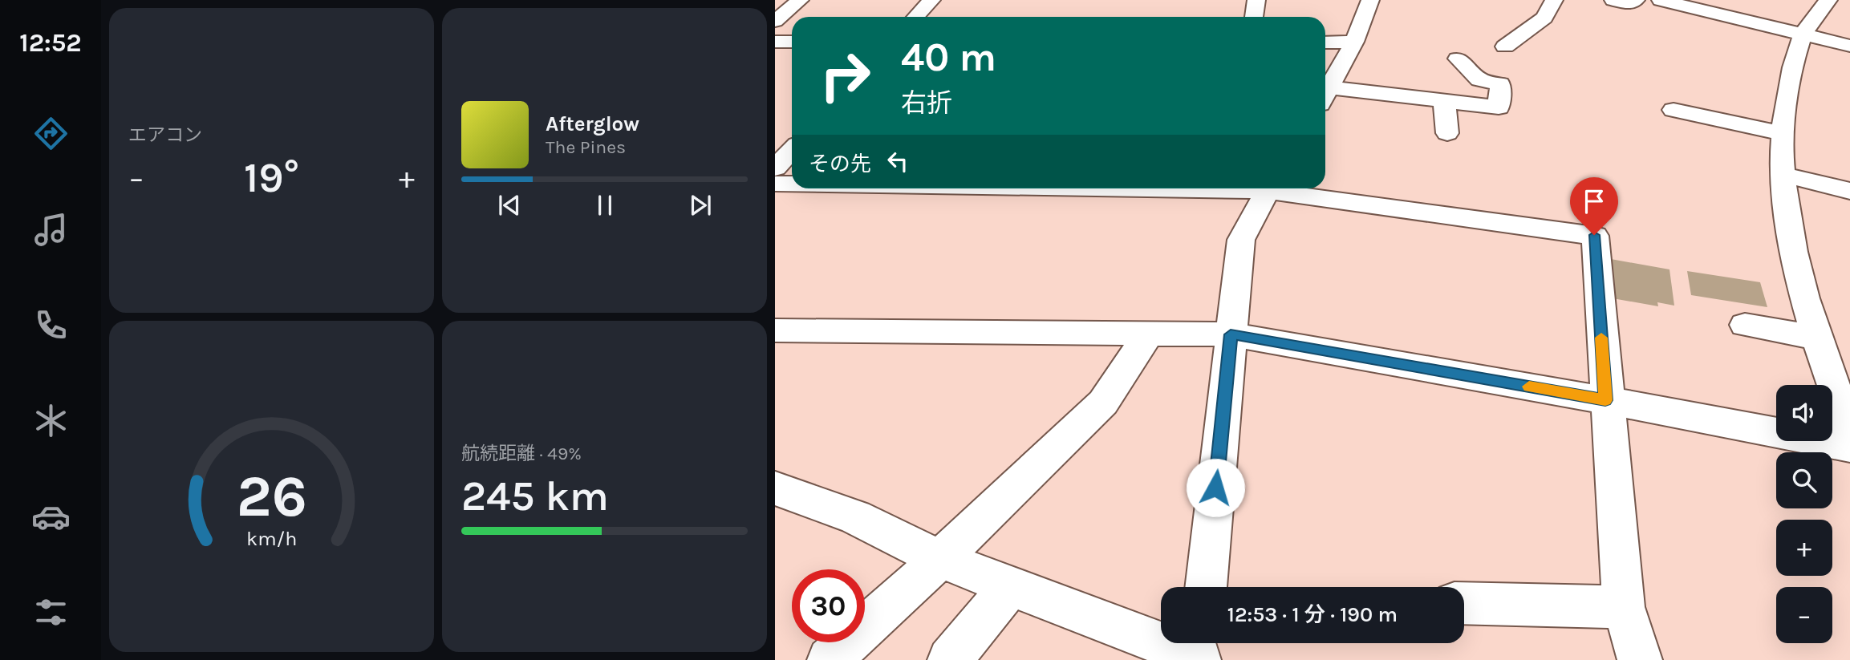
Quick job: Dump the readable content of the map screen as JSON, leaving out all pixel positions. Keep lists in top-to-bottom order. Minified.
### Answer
{"page":{"tabs":"12:52","tile":["エアコン",["航続距離 · 49%","245 km"]],"turn":["40 m","右折"],"song":["Afterglow","The Pines"],"then":"その先","heat":["−","19°","+"],"map_buttons":["+","−"],"limit":"30","trip":"12:53 · 1 分 · 190 m","gauge":["26","km/h"]}}
